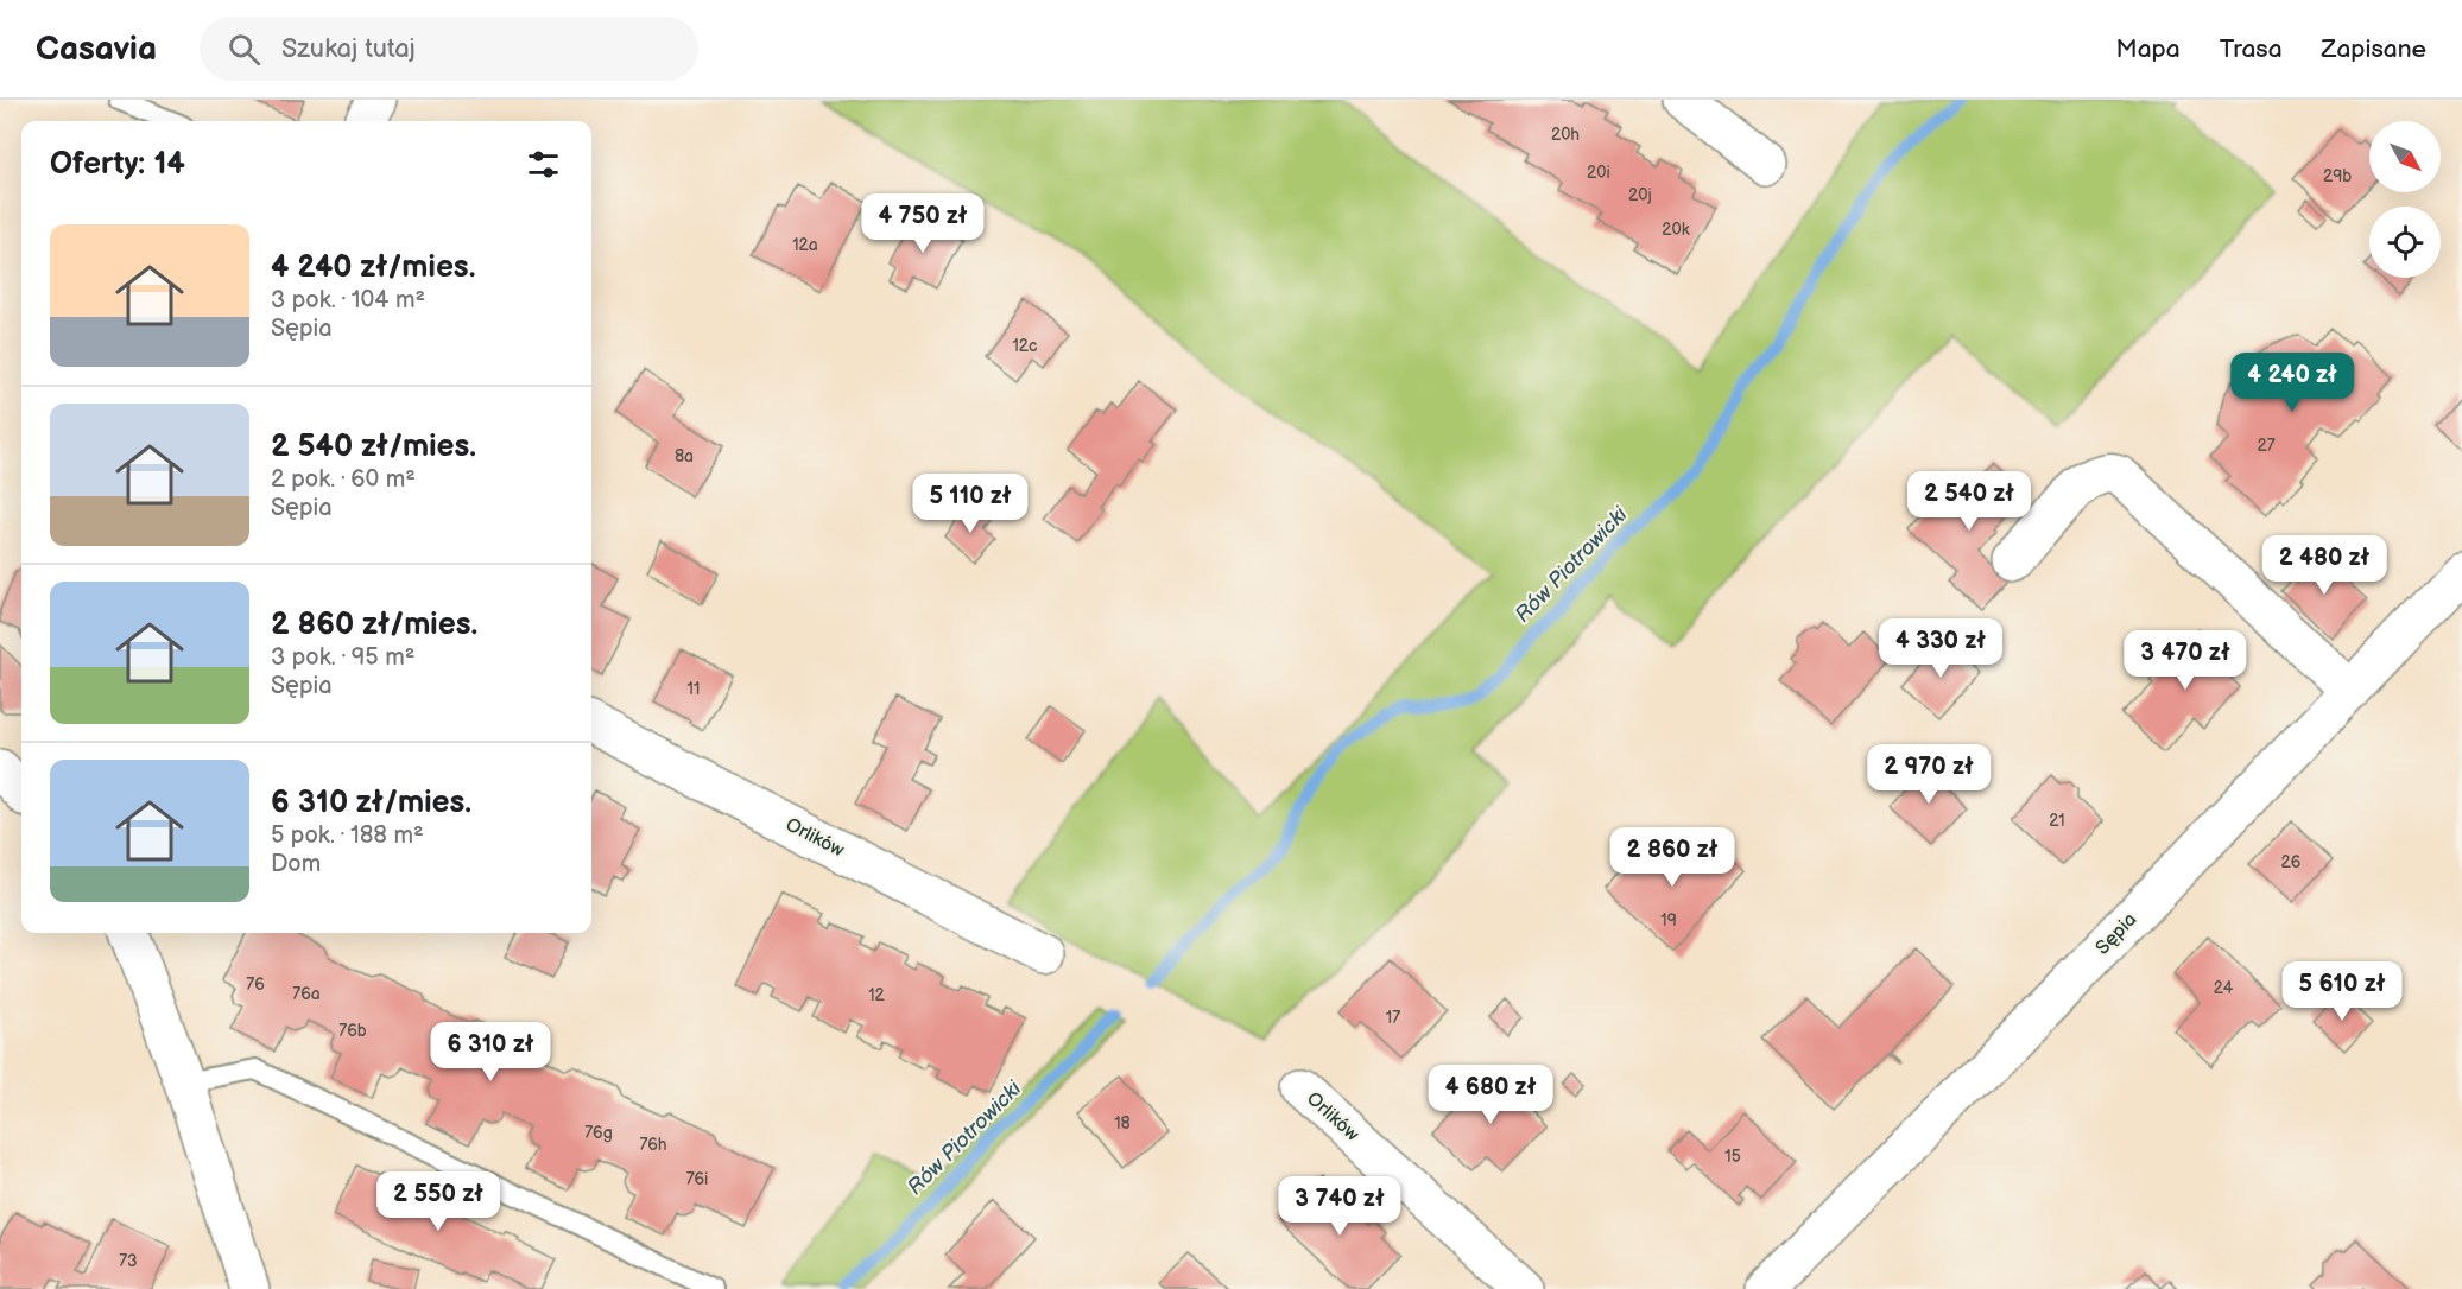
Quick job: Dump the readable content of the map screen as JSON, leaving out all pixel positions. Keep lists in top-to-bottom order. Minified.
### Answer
{"streets":{"street":["Orlików","Sępia"]},"water":["Rów Piotrowicki"],"house_numbers":["20h","20i","29b","20j","20k","12a","12c","27","8a","11","21","26","19","76","24","76a","12","17","76b","18","76g","76h","15","76i","73"],"north":"bottom right","page":{"header":"Casavia","search":"Szukaj tutaj","nav":["Mapa","Trasa","Zapisane"],"heading":"Oferty: 14","price":["4 750 zł","4 240 zł","2 540 zł","5 110 zł","2 480 zł","4 330 zł","3 470 zł","2 970 zł","2 860 zł","5 610 zł","6 310 zł","4 680 zł","2 550 zł","3 740 zł"],"list":[{"name":"4 240 zł/mies.","note":"3 pok. · 104 m² · Sępia"},{"name":"2 540 zł/mies.","note":"2 pok. · 60 m² · Sępia"},{"name":"2 860 zł/mies.","note":"3 pok. · 95 m² · Sępia"},{"name":"6 310 zł/mies.","note":"5 pok. · 188 m² · Dom"}]}}
